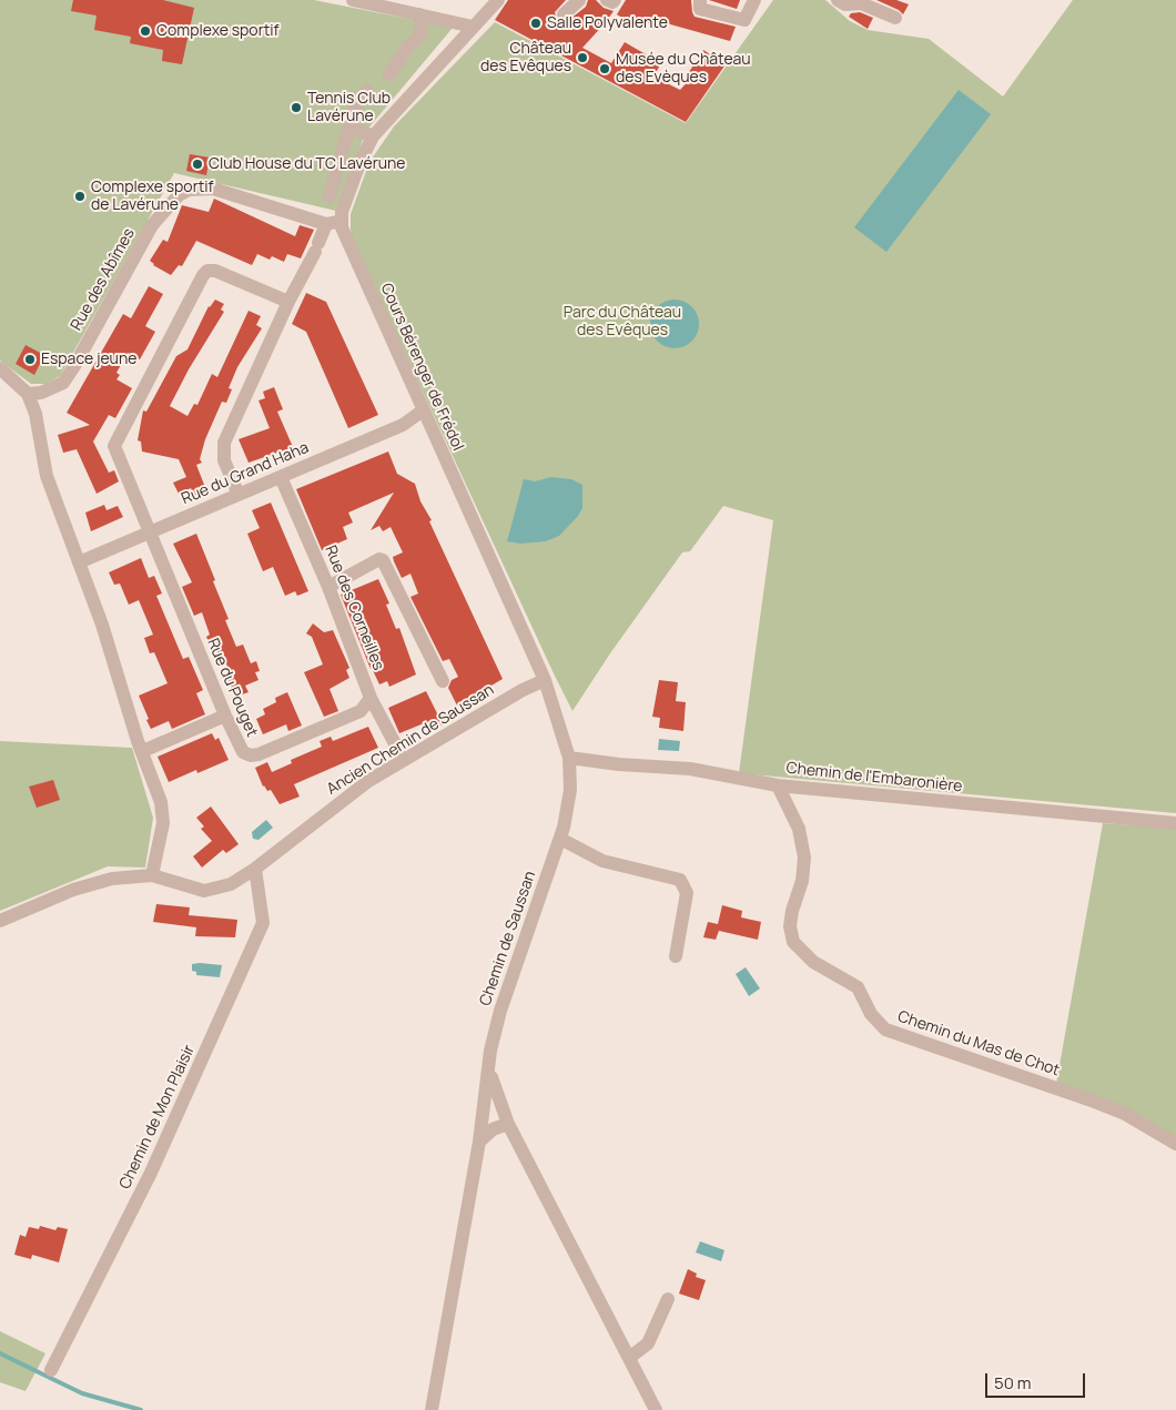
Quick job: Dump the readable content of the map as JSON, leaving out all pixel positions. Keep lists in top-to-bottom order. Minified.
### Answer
{"streets":{"street":["Rue des Abîmes","Cours Bérenger de Frédol","Rue du Grand Haha","Rue des Corneilles","Rue du Pouget","Ancien Chemin de Saussan","Chemin de l'Embaronière","Chemin de Saussan","Chemin du Mas de Chot","Chemin de Mon Plaisir"]},"crossings":[["Rue des Abîmes","Cours Bérenger de Frédol"],["Cours Bérenger de Frédol","Rue du Grand Haha"],["Cours Bérenger de Frédol","Ancien Chemin de Saussan"],["Cours Bérenger de Frédol","Chemin de l'Embaronière"],["Cours Bérenger de Frédol","Chemin de Saussan"],["Rue du Grand Haha","Rue des Corneilles"],["Rue du Grand Haha","Rue du Pouget"],["Rue des Corneilles","Rue du Pouget"],["Ancien Chemin de Saussan","Chemin de Mon Plaisir"],["Chemin de l'Embaronière","Chemin de Saussan"],["Chemin de l'Embaronière","Chemin du Mas de Chot"]],"parks":["Parc du Château des Evêques"],"places":["Salle Polyvalente","Complexe sportif","Château des Evêques","Musée du Château des Evèques","Tennis Club Lavérune","Club House du TC Lavérune","Complexe sportif de Lavérune","Espace jeune"],"scale_bar":"50 m"}
